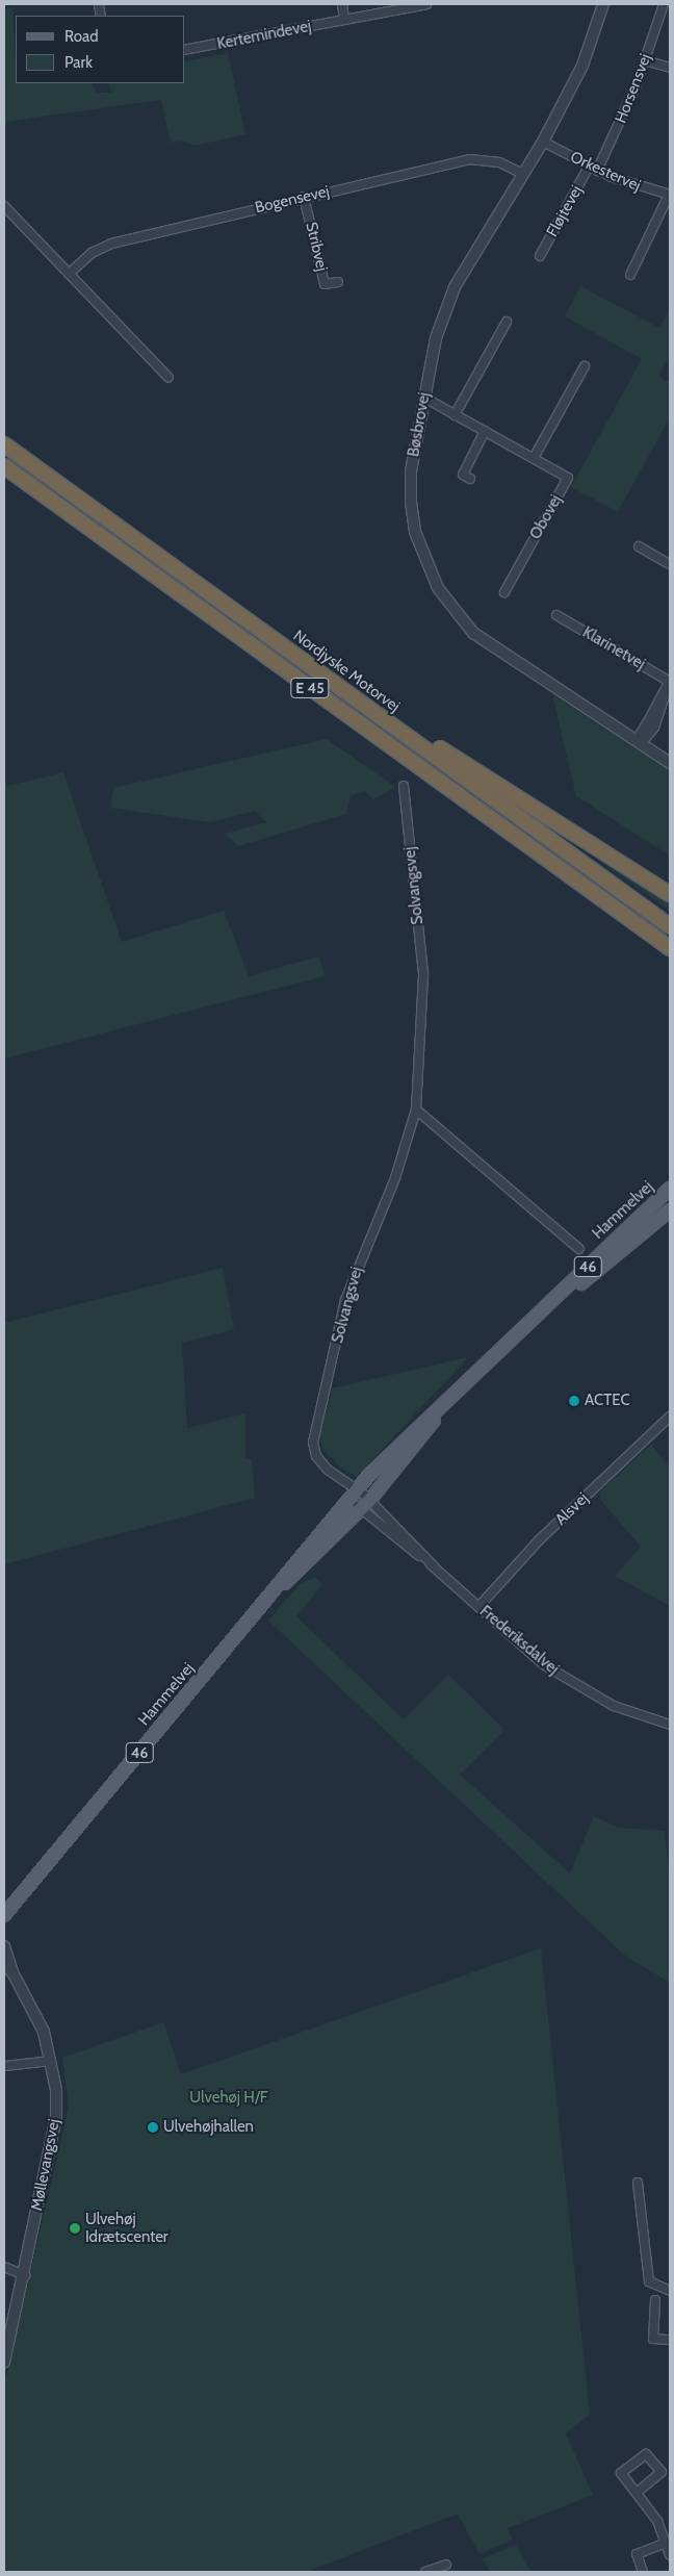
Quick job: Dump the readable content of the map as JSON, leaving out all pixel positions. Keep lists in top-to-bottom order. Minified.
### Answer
{"streets":{"highway":["Nordjyske Motorvej","E 45"],"main road":["Hammelvej","46"],"street":["Kertemindevej","Horsensvej","Orkestervej","Bogensevej","Fløjtevej","Stribvej","Bøsbrovej","Obovej","Klarinetvej","Solvangsvej","Alsvej","Frederiksdalvej","Møllevangsvej"]},"crossings":[["Horsensvej","Orkestervej"],["Orkestervej","Fløjtevej"],["Orkestervej","Bøsbrovej"],["Bogensevej","Stribvej"],["Bogensevej","Bøsbrovej"],["Bøsbrovej","Obovej"],["Solvangsvej","Hammelvej"],["Solvangsvej","Frederiksdalvej"],["Hammelvej","Frederiksdalvej"],["Alsvej","Frederiksdalvej"]],"parks":["Ulvehøj H/F"],"places":["ACTEC","Ulvehøjhallen","Ulvehøj Idrætscenter"],"legend":["Road","Park"]}
